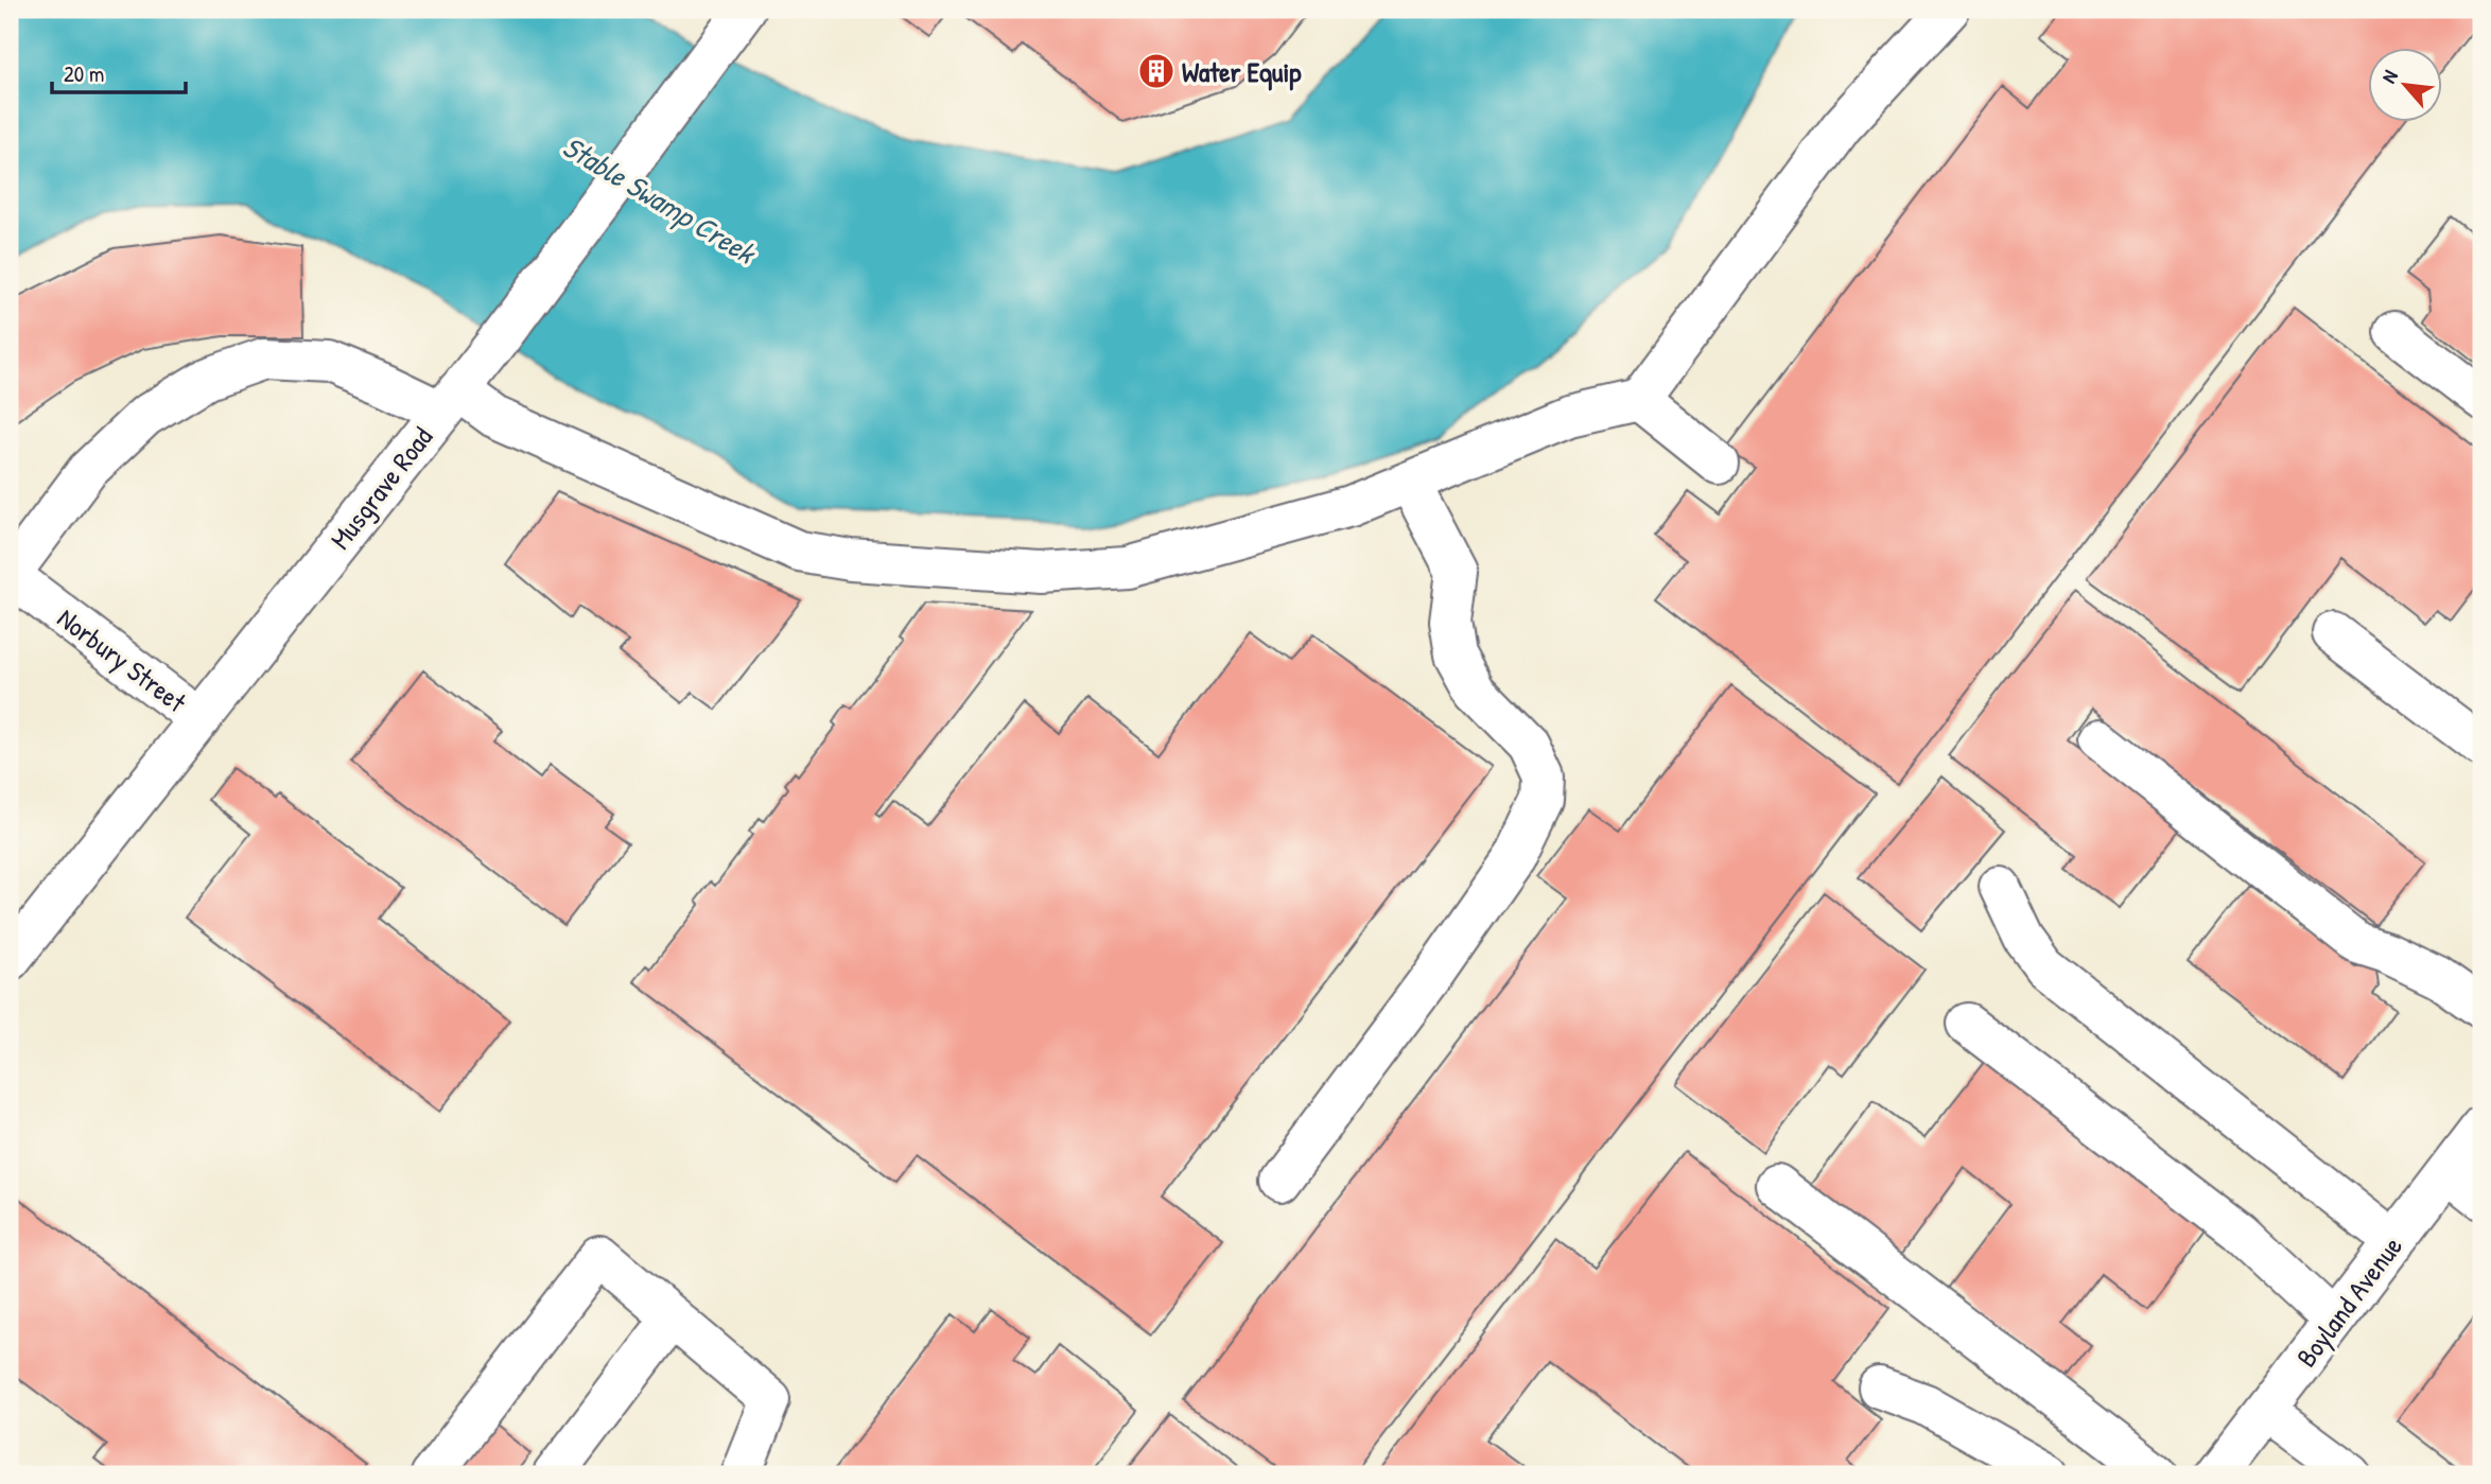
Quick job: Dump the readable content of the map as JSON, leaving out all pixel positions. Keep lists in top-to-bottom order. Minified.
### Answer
{"streets":{"street":["Musgrave Road","Norbury Street","Boyland Avenue"]},"crossings":[["Musgrave Road","Norbury Street"]],"water":["Stable Swamp Creek"],"places":{"building":["Water Equip"]},"scale_bar":"20 m","north":"top left"}
